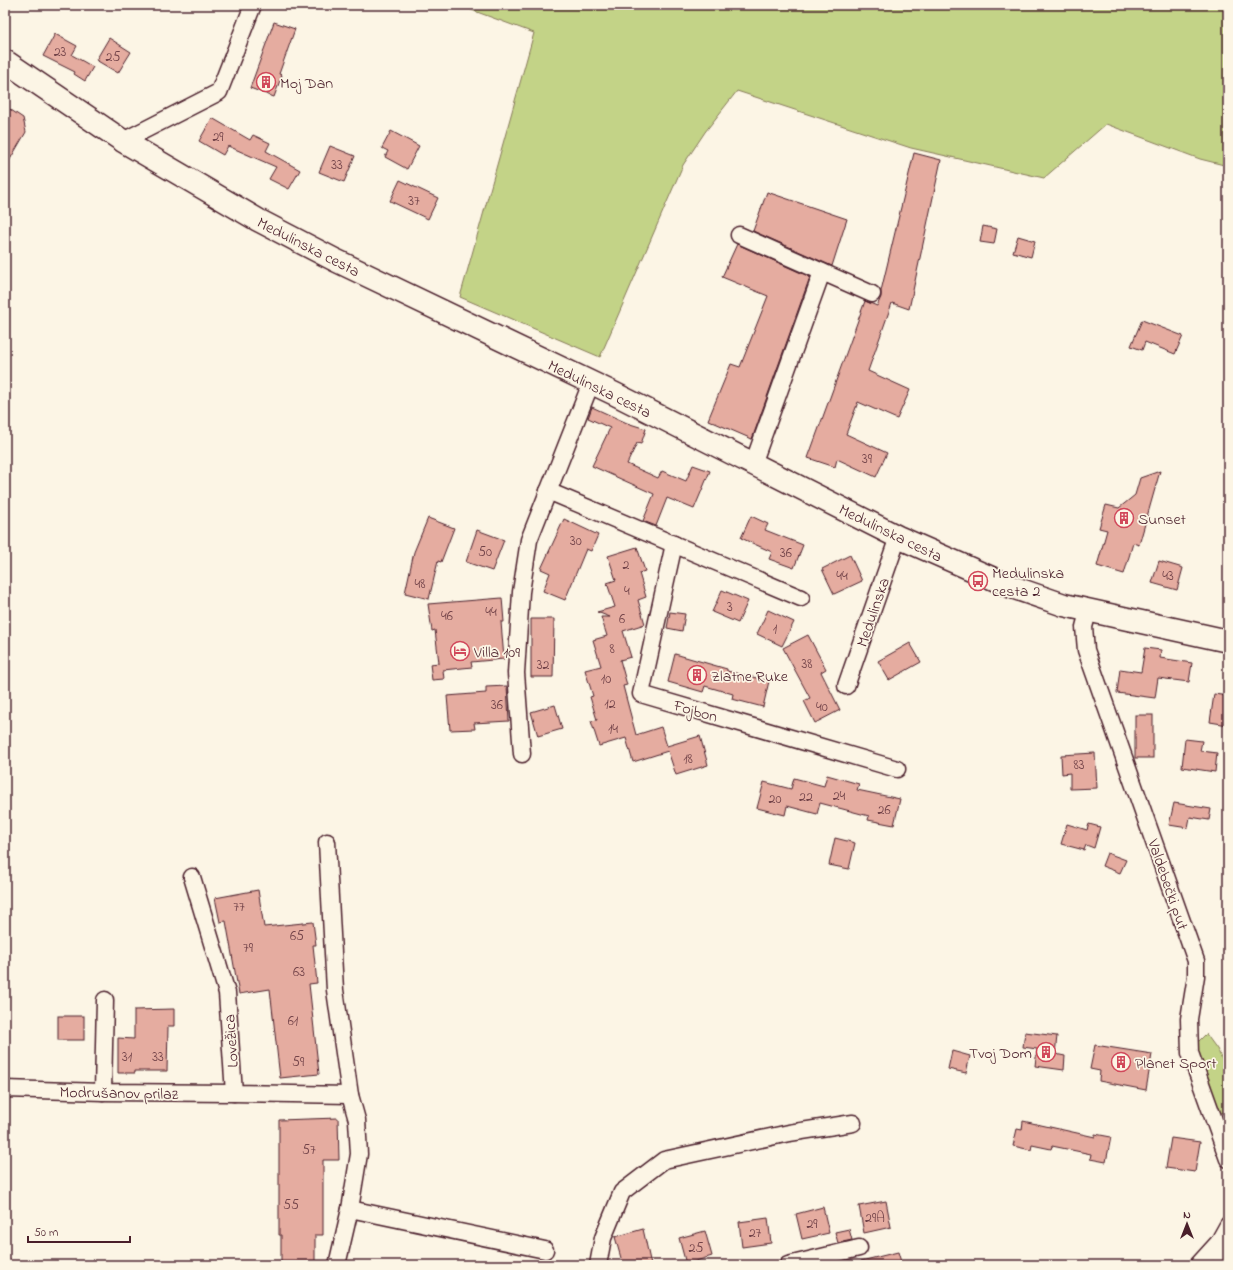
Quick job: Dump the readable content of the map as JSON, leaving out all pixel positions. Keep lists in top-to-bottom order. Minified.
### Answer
{"streets":{"main road":["Medulinska cesta"],"street":["Medulinska","Fojbon","Valdebečki put","Lovežica","Modrušanov prilaz"]},"crossings":[["Medulinska cesta","Medulinska"],["Medulinska cesta","Valdebečki put"],["Lovežica","Modrušanov prilaz"]],"places":{"building":["Moj Dan","Sunset","Zlatne Ruke","Tvoj Dom","Planet Sport"],"bus stop":["Medulinska cesta 2"],"hotel":["Villa 109"]},"house_numbers":["23","25","29","33","37","39","30","50","36","2","44","43","48","4","3","44","46","6","1","8","38","32","10","12","36","40","14","18","83","24","22","20","26","77","65","79","63","61","31","33","59","57","55","29A","29","27","25"],"scale_bar":"50 m","north":"top"}
